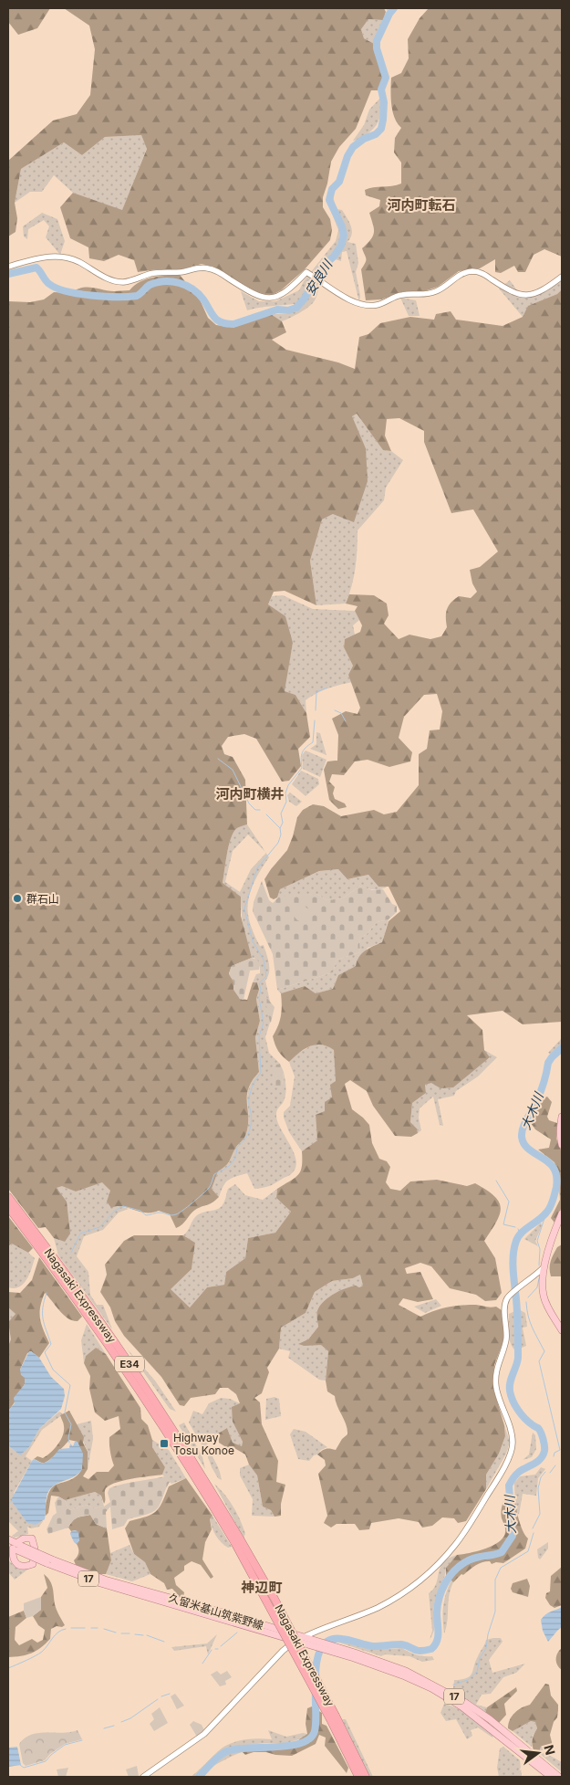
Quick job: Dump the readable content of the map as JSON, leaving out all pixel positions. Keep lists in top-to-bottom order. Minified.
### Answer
{"streets":{"highway":["Nagasaki Expressway","E34"],"main road":["17","久留米基山筑紫野線"]},"districts":["河内町転石","河内町横井","神辺町"],"water":["安良川","大木川"],"places":{"other":["群石山"],"transit":["Highway Tosu Konoe"]},"north":"right"}
